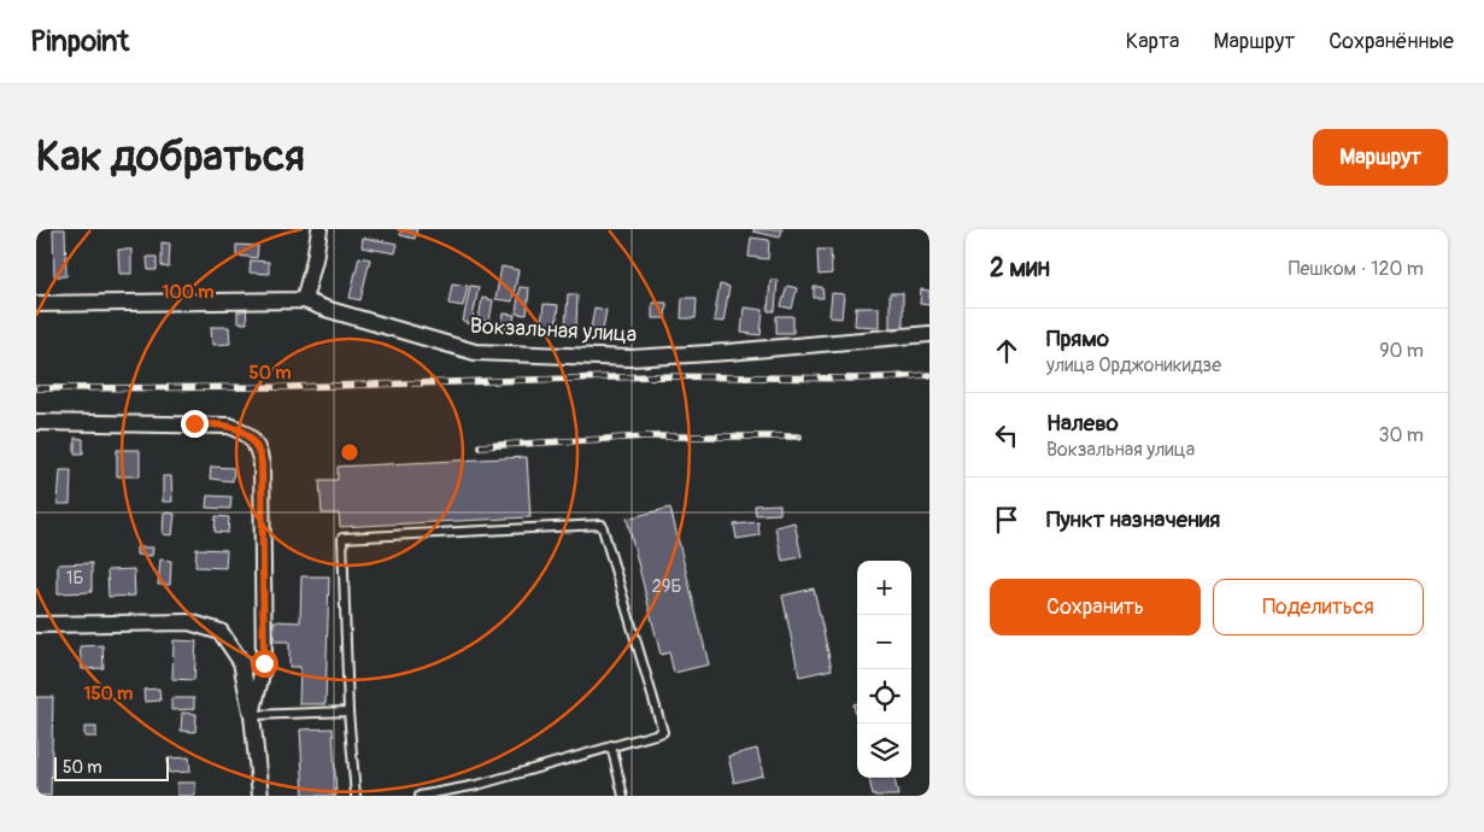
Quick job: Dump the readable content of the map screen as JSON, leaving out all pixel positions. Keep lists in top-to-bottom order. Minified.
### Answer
{"streets":{"street":["Вокзальная улица"]},"house_numbers":["1Б","29Б"],"scale_bar":"50 m","page":{"header":"Pinpoint","nav":["Карта","Маршрут","Сохранённые"],"buttons":["Маршрут",["Сохранить","Поделиться"]],"title":"Как добраться","heading":["2 мин","Пешком · 120 m"],"list":[["Прямо","улица Орджоникидзе","90 m"],["Налево","Вокзальная улица","30 m"],"Пункт назначения"],"map_buttons":["+","−"],"scale":"50 m"},"rings":["100 m","50 m","150 m"]}
